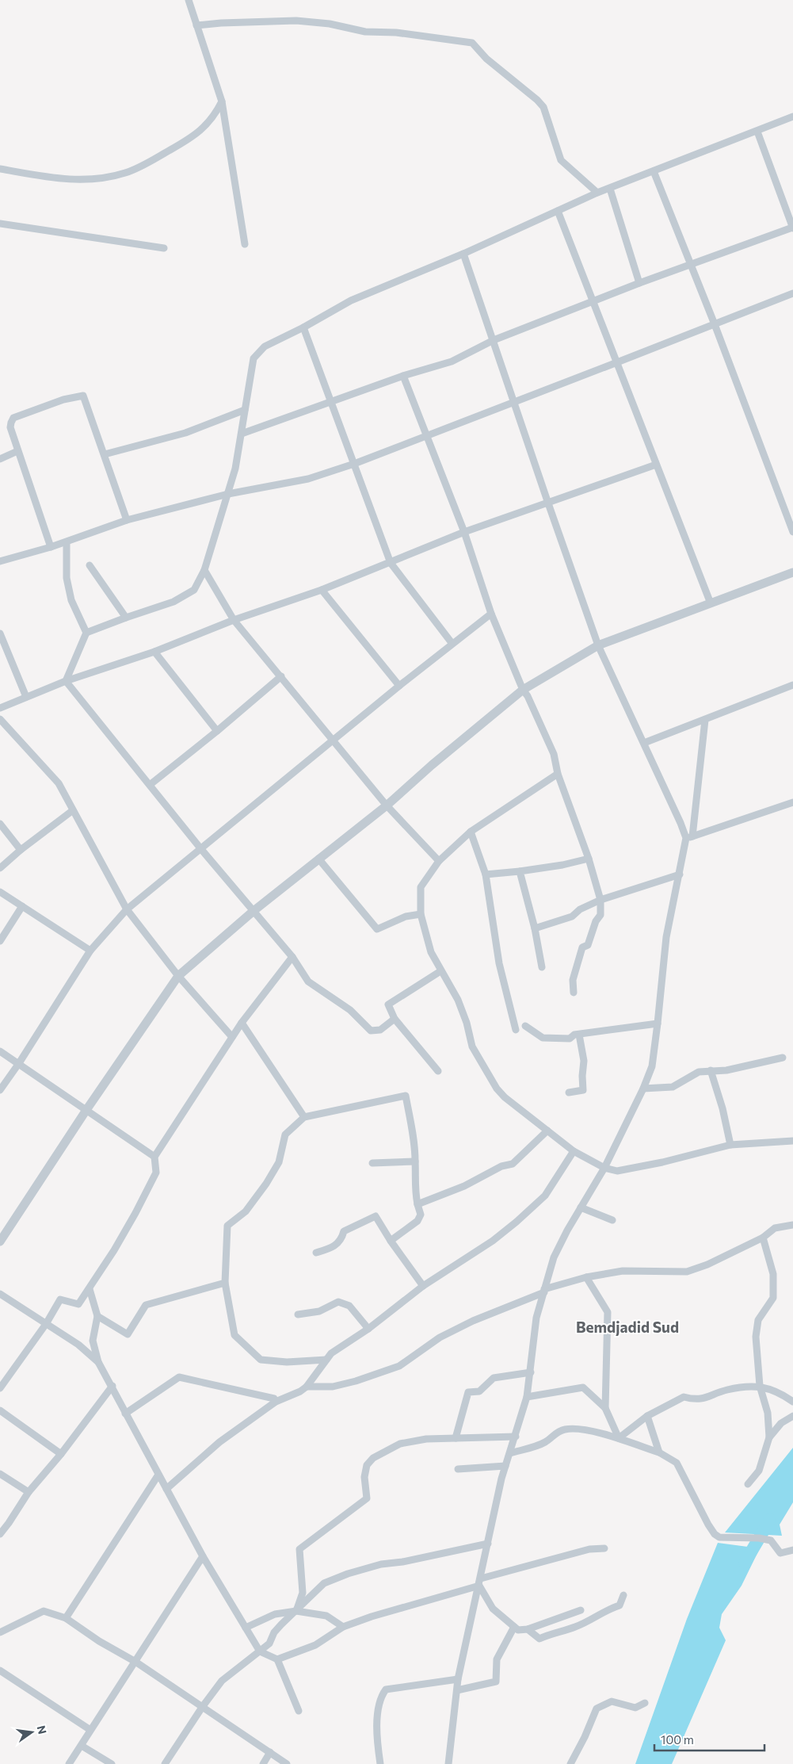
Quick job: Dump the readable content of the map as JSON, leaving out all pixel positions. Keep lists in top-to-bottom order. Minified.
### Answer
{"districts":["Bemdjadid Sud"],"scale_bar":"100 m","north":"right"}
